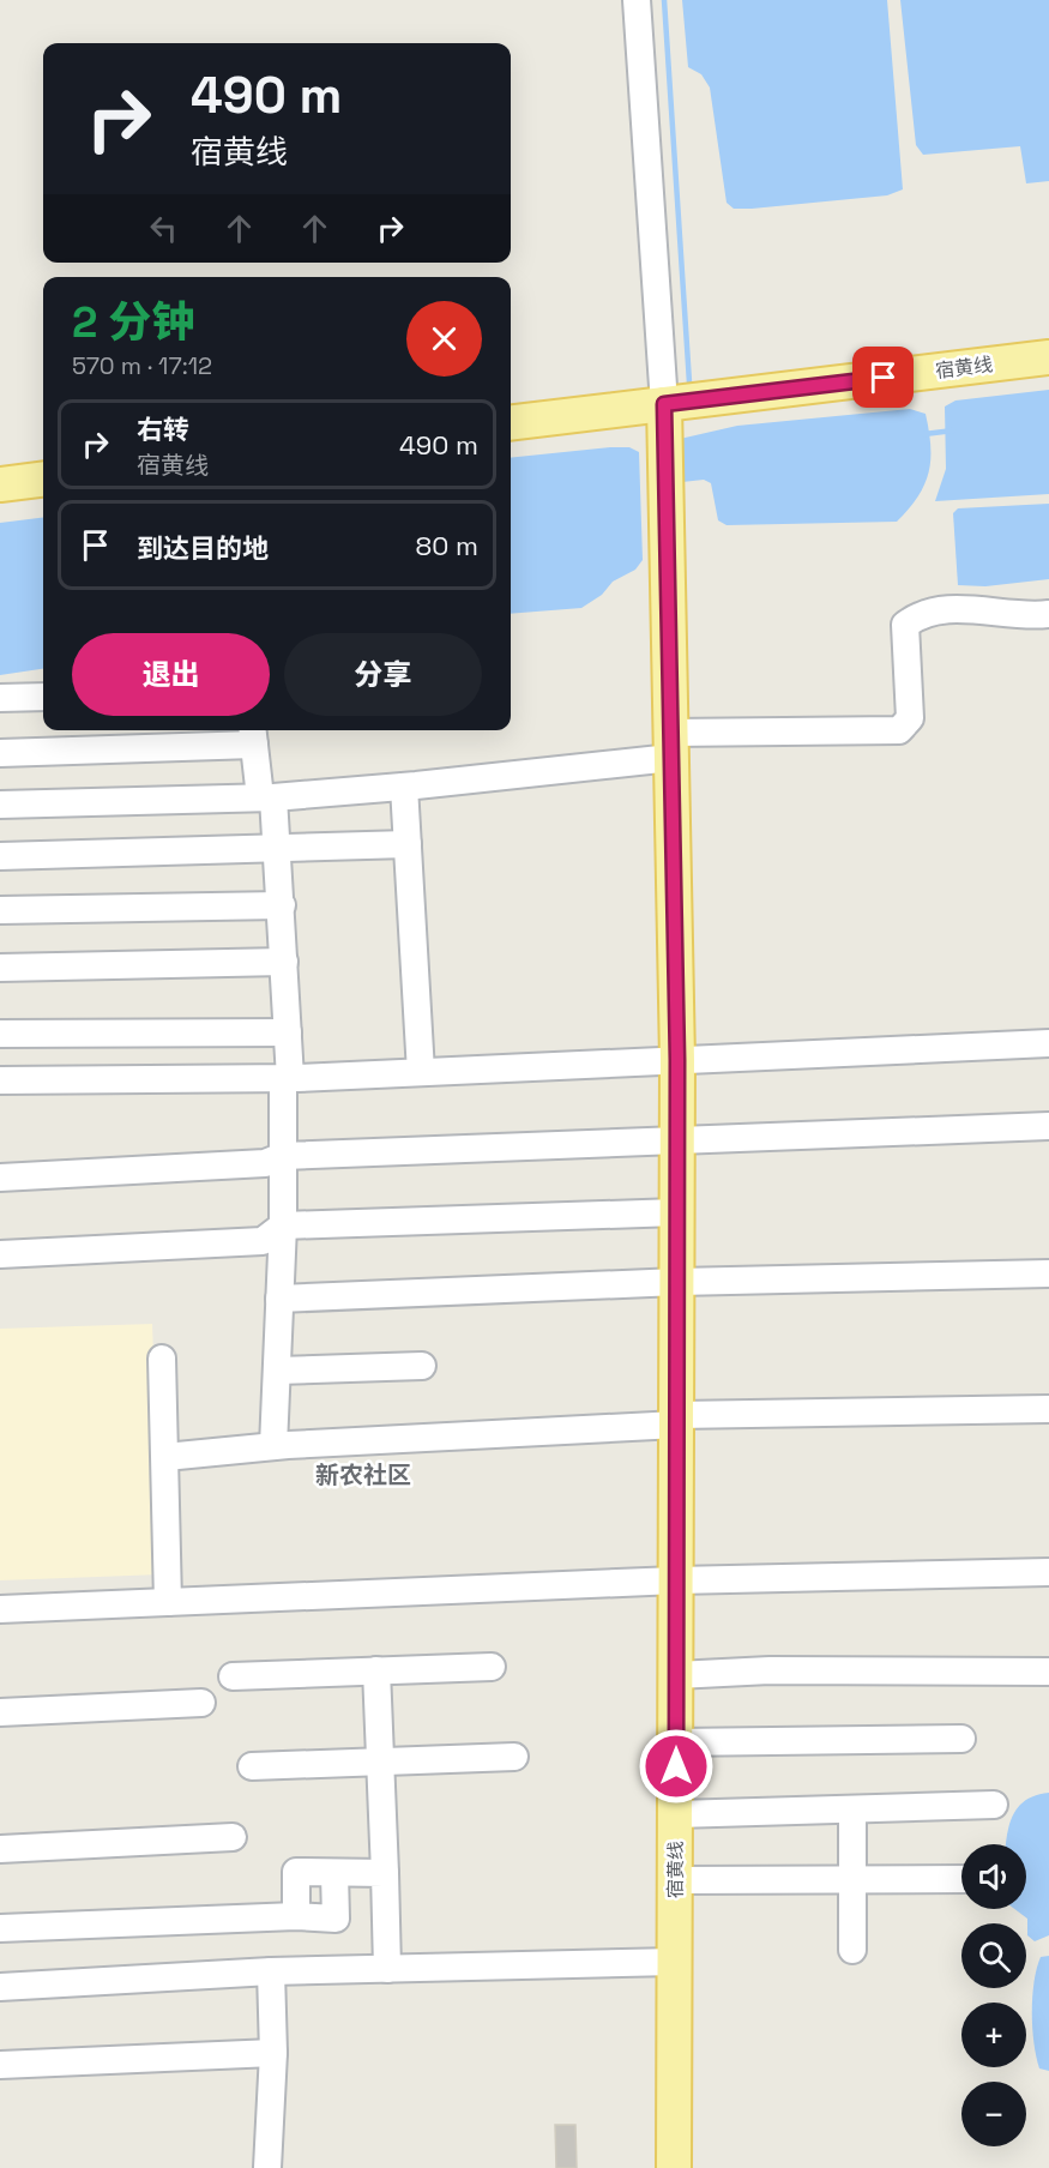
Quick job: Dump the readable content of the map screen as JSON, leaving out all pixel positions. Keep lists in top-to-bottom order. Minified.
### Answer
{"streets":{"main road":["宿黄线"]},"districts":["新农社区"],"page":{"turn":["490 m","宿黄线"],"heading":["2 分钟","570 m · 17:12"],"list":[{"name":"右转","note":"宿黄线","value":"490 m"},{"name":"到达目的地","value":"80 m"}],"buttons":["退出","分享"],"map_buttons":["+","−"]}}
